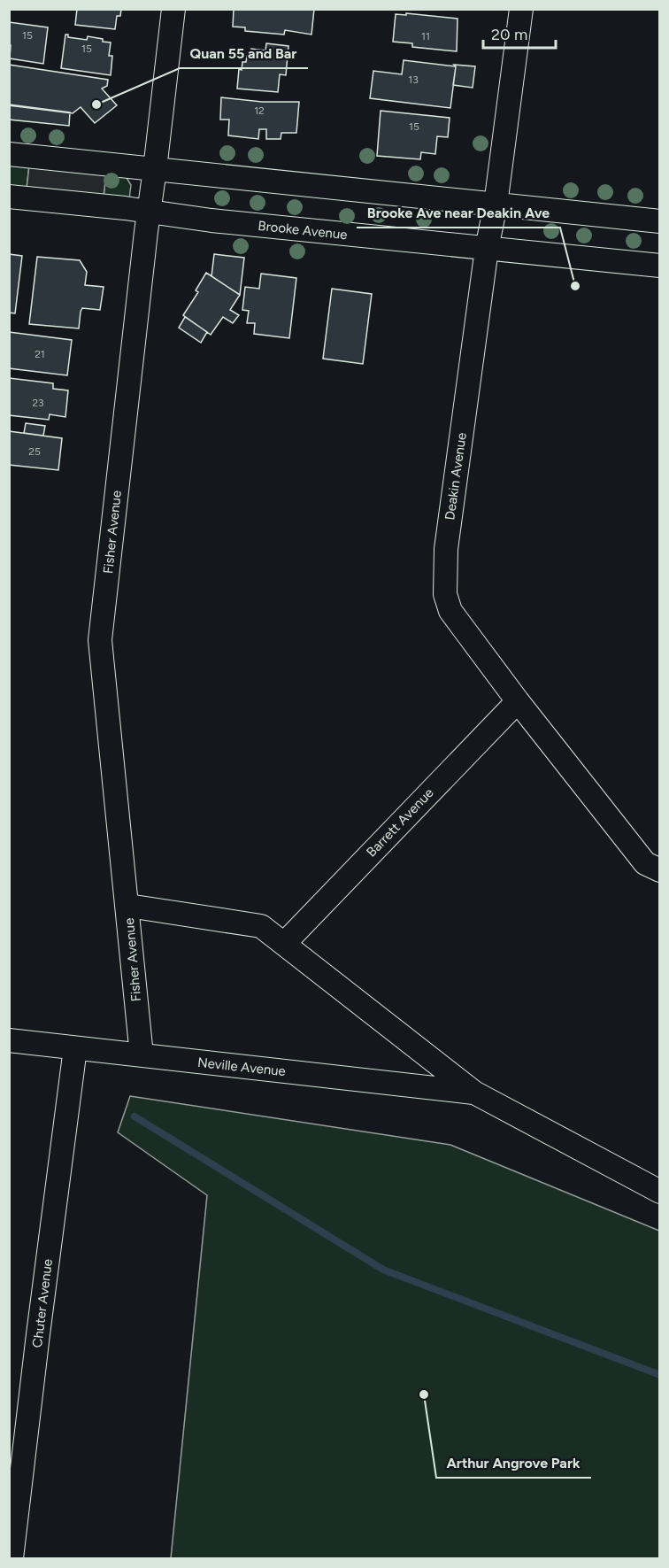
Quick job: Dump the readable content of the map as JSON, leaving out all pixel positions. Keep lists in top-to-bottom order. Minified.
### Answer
{"streets":{"street":["Brooke Avenue","Deakin Avenue","Fisher Avenue","Barrett Avenue","Neville Avenue","Chuter Avenue"]},"crossings":[["Brooke Avenue","Deakin Avenue"],["Brooke Avenue","Fisher Avenue"],["Deakin Avenue","Barrett Avenue"],["Fisher Avenue","Neville Avenue"],["Barrett Avenue","Neville Avenue"],["Neville Avenue","Chuter Avenue"]],"places":["Quan 55 and Bar","Brooke Ave near Deakin Ave","Arthur Angrove Park"],"house_numbers":["15","11","15","13","12","15","21","23","25"],"scale_bar":"20 m"}
